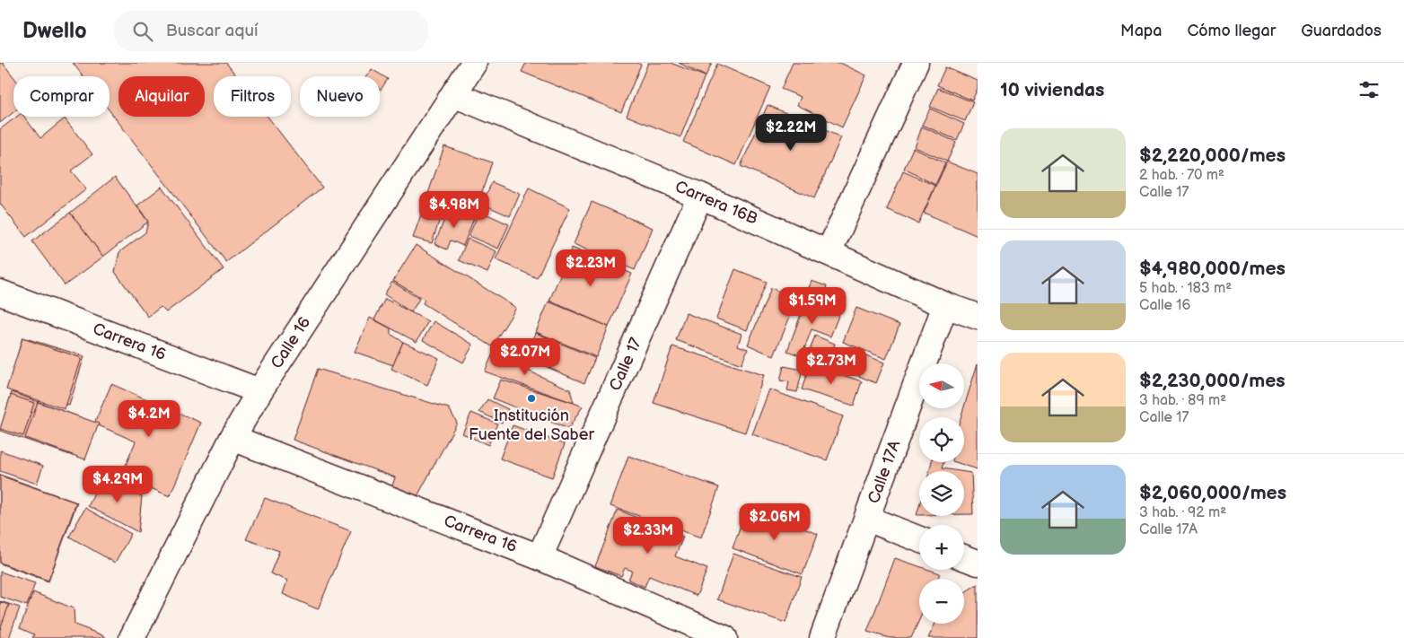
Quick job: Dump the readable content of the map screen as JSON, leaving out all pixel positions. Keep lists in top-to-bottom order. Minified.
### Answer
{"streets":{"street":["Carrera 16B","Carrera 16","Calle 16","Calle 17","Calle 17A"]},"crossings":[["Carrera 16B","Calle 16"],["Carrera 16B","Calle 17"],["Carrera 16B","Calle 17A"],["Carrera 16","Calle 16"],["Carrera 16","Calle 17"]],"places":["Institución Fuente del Saber"],"north":"left","page":{"header":"Dwello","search":"Buscar aquí","nav":["Mapa","Cómo llegar","Guardados"],"heading":"10 viviendas","chip":["Comprar","Alquilar","Filtros","Nuevo"],"price":["$2.22M","$4.98M","$2.23M","$1.59M","$2.07M","$2.73M","$4.2M","$4.29M","$2.06M","$2.33M"],"list":[{"name":"$2,220,000/mes","note":"2 hab. · 70 m² · Calle 17"},{"name":"$4,980,000/mes","note":"5 hab. · 183 m² · Calle 16"},{"name":"$2,230,000/mes","note":"3 hab. · 89 m² · Calle 17"},{"name":"$2,060,000/mes","note":"3 hab. · 92 m² · Calle 17A"}],"map_buttons":["+","−"]}}
